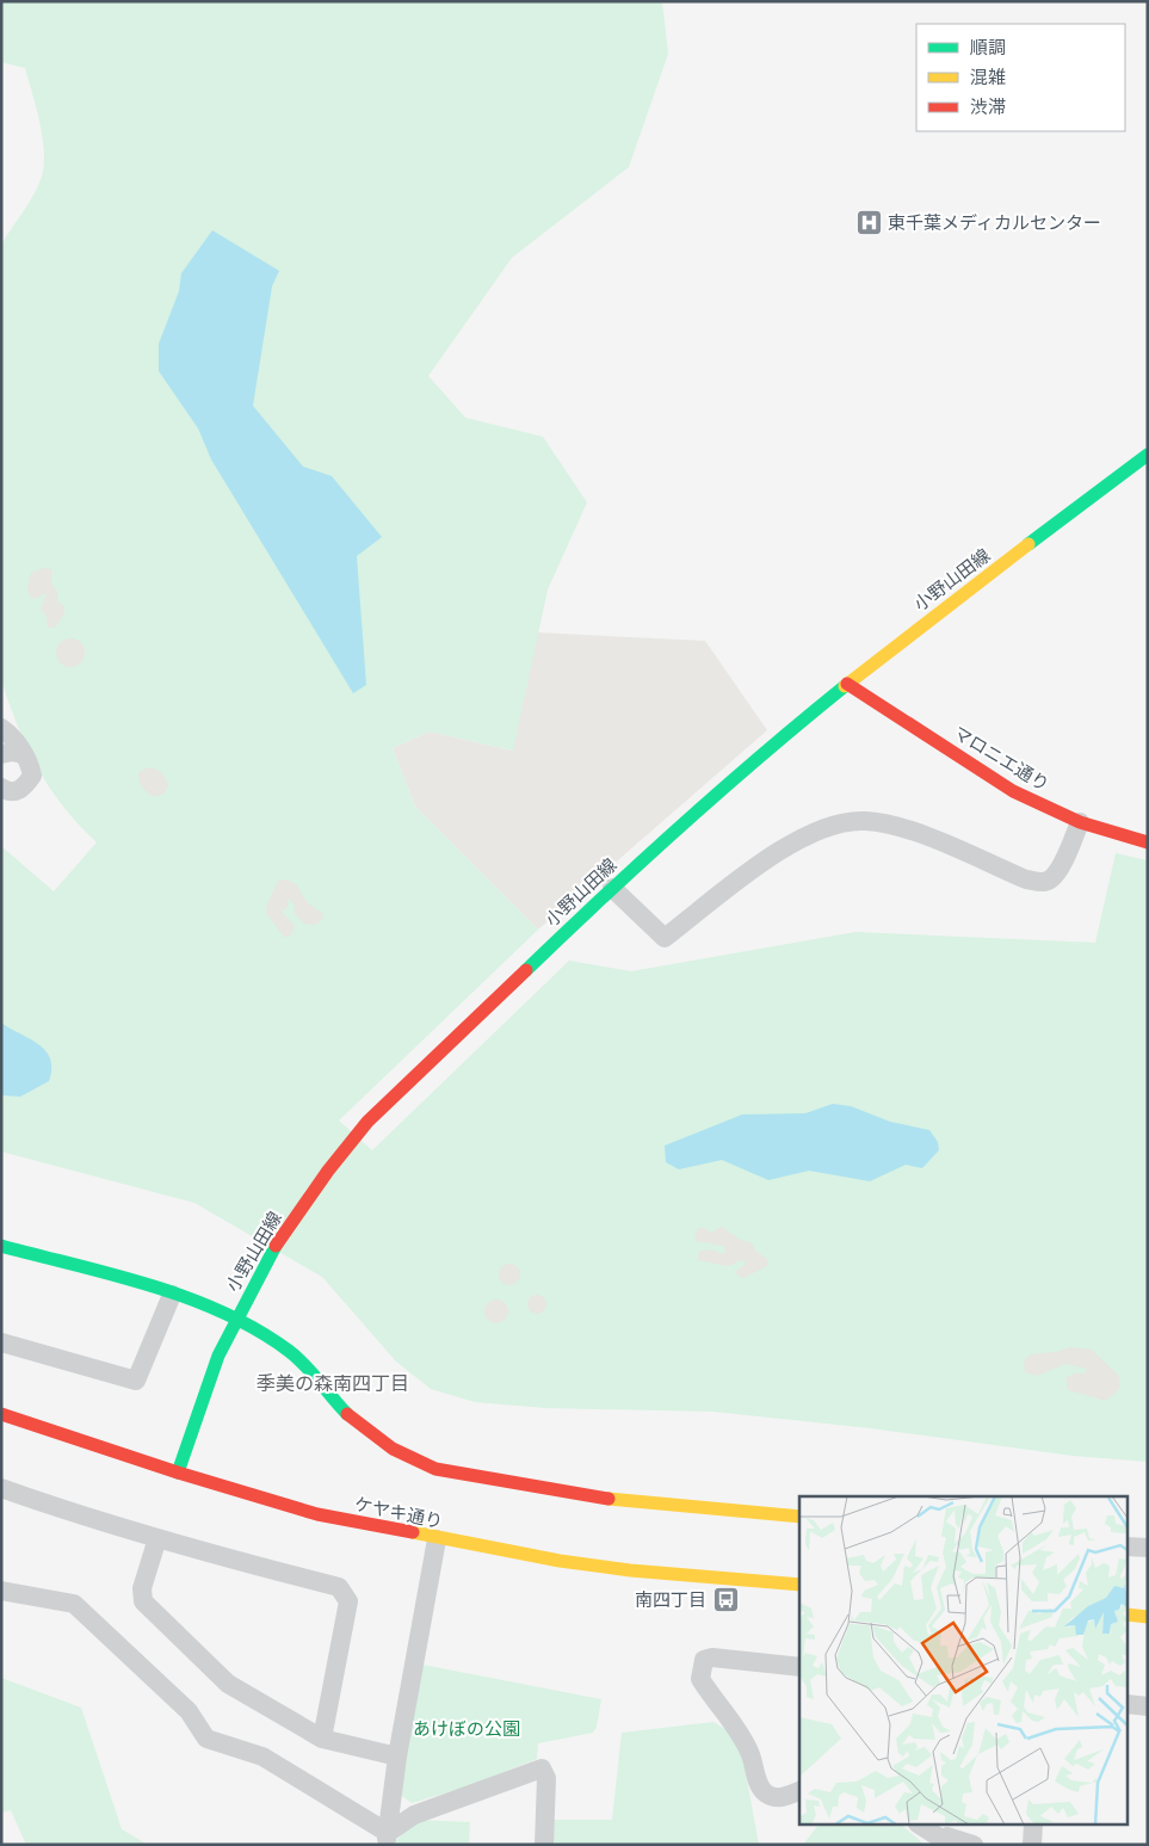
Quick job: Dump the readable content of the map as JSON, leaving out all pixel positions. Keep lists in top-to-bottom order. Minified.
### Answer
{"streets":{"street":["小野山田線","マロニエ通り","ケヤキ通り"]},"crossings":[["小野山田線","マロニエ通り"],["小野山田線","ケヤキ通り"]],"districts":["季美の森南四丁目"],"parks":["あけぼの公園"],"places":{"hospital":["東千葉メディカルセンター"],"bus stop":["南四丁目"]},"legend":["順調","混雑","渋滞"]}
